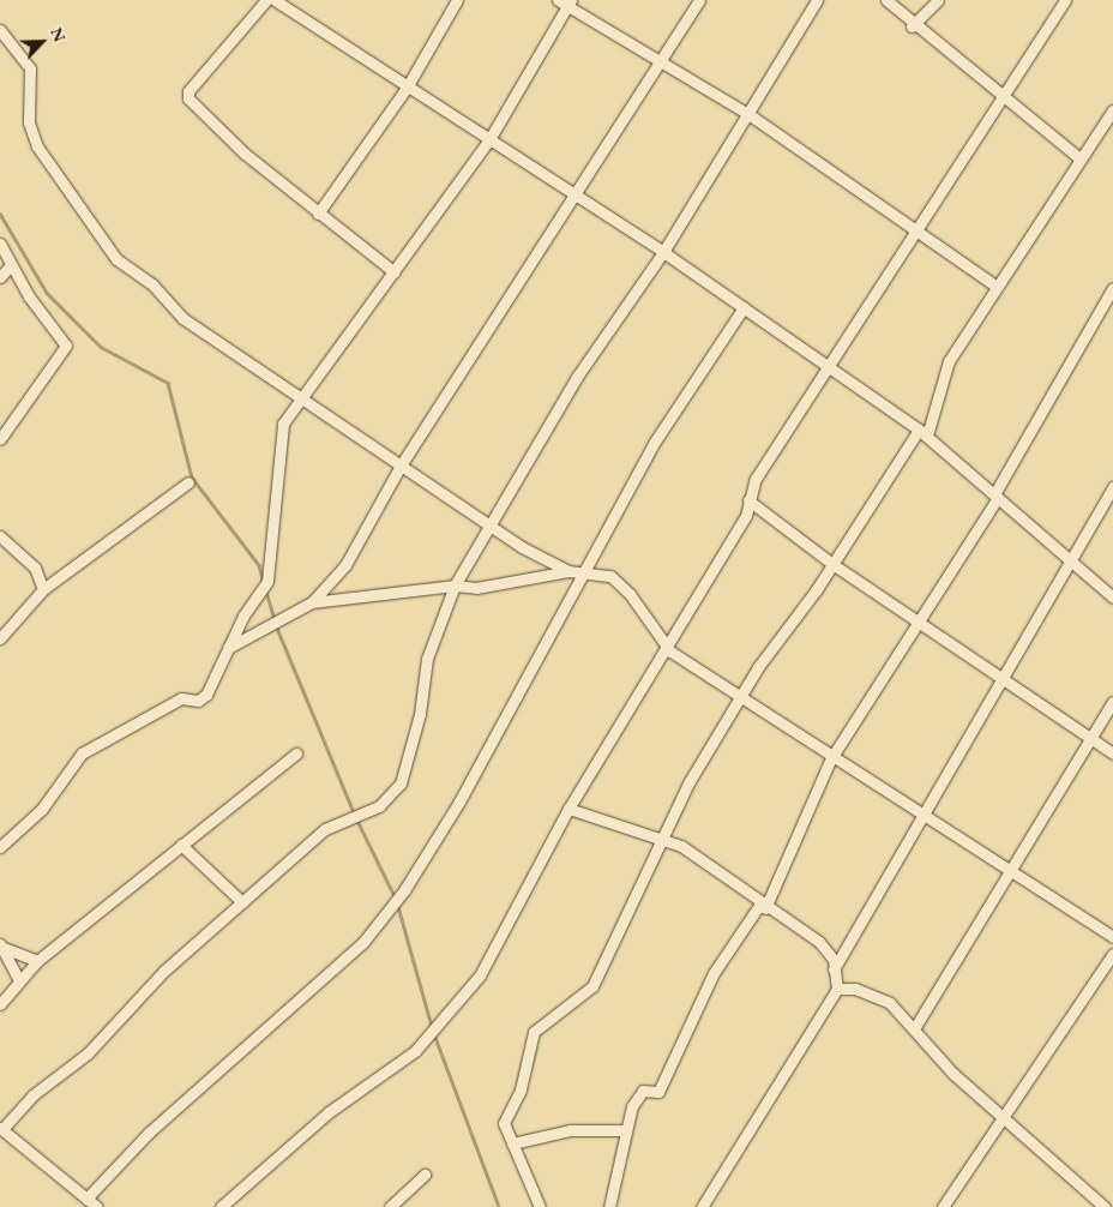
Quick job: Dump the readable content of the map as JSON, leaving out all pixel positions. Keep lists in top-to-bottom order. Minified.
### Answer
{"north":"top right"}
